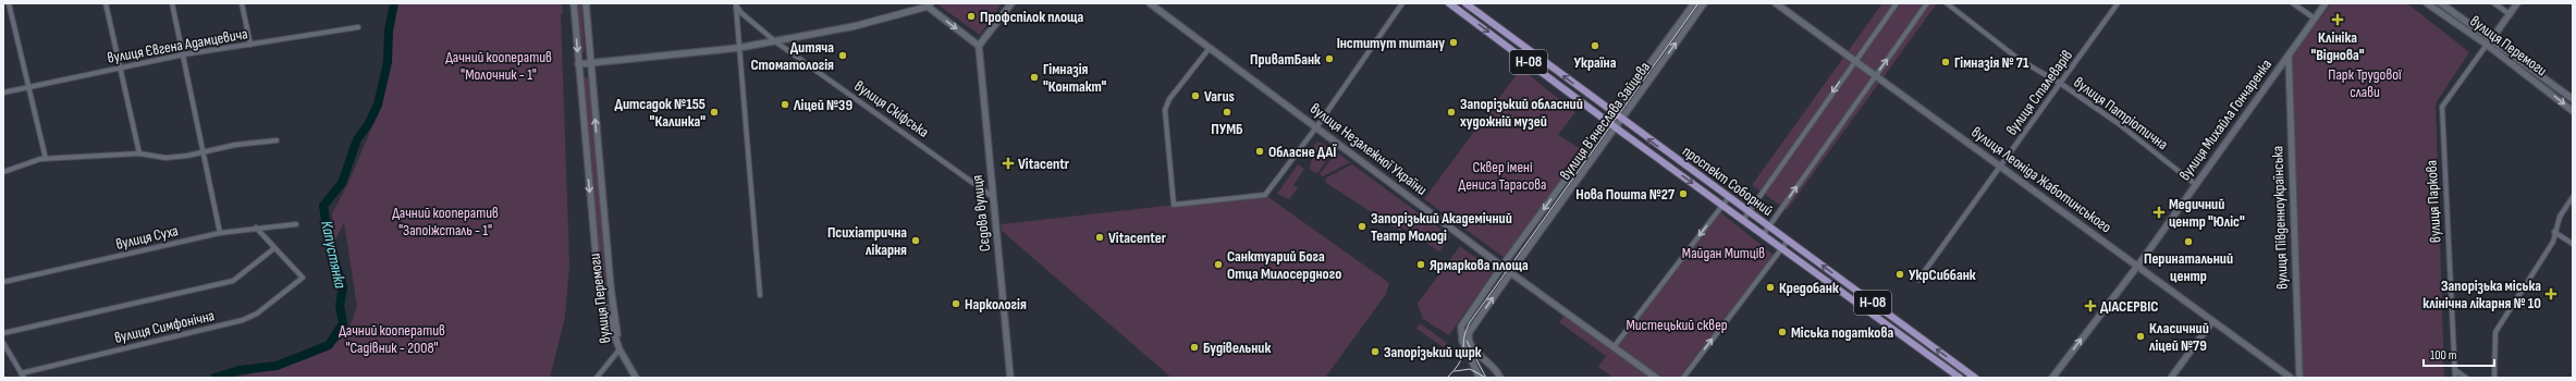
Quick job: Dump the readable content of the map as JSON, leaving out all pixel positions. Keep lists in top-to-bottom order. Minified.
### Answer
{"streets":{"main road":["Н-08","проспект Соборний"],"street":["вулиця Євгена Адамцевича","вулиця Перемоги","вулиця Сталеварів","вулиця Скіфська","вулиця Патріотична","вулиця Михайла Гончаренка","вулиця Вʼячеслава Зайцева","вулиця Незалежної України","вулиця Леоніда Жаботинського","вулиця Паркова","Сєдова вулиця","вулиця Південноукраїнська","вулиця Суха","вулиця Симфонічна"]},"crossings":[["вулиця Перемоги","вулиця Паркова"],["вулиця Сталеварів","вулиця Патріотична"],["вулиця Сталеварів","вулиця Леоніда Жаботинського"],["вулиця Скіфська","Сєдова вулиця"],["вулиця Патріотична","вулиця Михайла Гончаренка"],["вулиця Михайла Гончаренка","вулиця Леоніда Жаботинського"],["вулиця Михайла Гончаренка","вулиця Південноукраїнська"],["вулиця Вʼячеслава Зайцева","вулиця Незалежної України"],["вулиця Вʼячеслава Зайцева","проспект Соборний"]],"water":["Капустянка"],"parks":["Дачний кооператив \"Молочник - 1\"","Парк Трудової слави","Сквер імені Дениса Тарасова","Дачний кооператив \"Запоіжсталь - 1\"","Майдан Митців","Мистецький сквер","Дачний кооператив \"Садівник - 2008\""],"places":{"other":["Профспілок площа","Інститут титану","Україна","Дитяча Стоматологія","ПриватБанк","Гімназія № 71","Гімназія \"Контакт\"","Varus","Ліцей №39","Дитсадок №155 \"Калинка\"","ПУМБ","Запорізький обласний художній музей","Обласне ДАЇ","Нова Пошта №27","Запорізький Академічний Театр Молоді","Vitacenter","Психіатрична лікарня","Перинатальний центр","Санктуарий Бога Отца Милосердного","Ярмаркова площа","УкрСиббанк","Кредобанк","Наркологія","Міська податкова","Класичний ліцей №79","Будівельник","Запорізький цирк"],"health":["Клініка \"Віднова\"","Vitacentr","Медичний центр \"Юліс\"","Запорізька міська клінічна лікарня № 10","ДІАСЕРВІС"]},"scale_bar":"100 m"}
